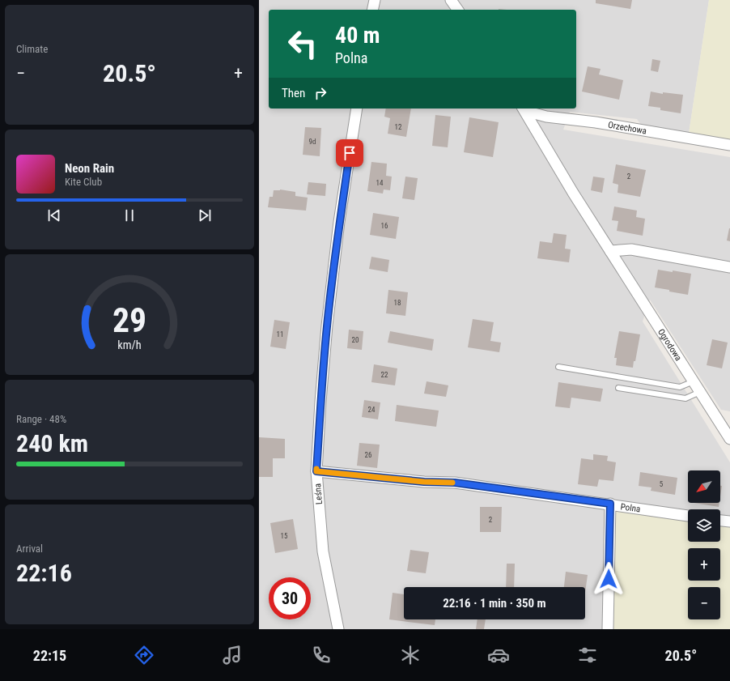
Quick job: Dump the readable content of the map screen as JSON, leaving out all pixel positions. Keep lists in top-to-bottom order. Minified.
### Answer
{"streets":{"street":["Orzechowa","Ogrodowa","Leśna","Polna"]},"crossings":[["Orzechowa","Ogrodowa"],["Leśna","Polna"]],"house_numbers":["12","9d","2","14","16","18","11","20","22","24","26","5","2","15"],"north":"bottom left","page":{"tile":["Climate",["Range · 48%","240 km"],["Arrival","22:16"]],"turn":["40 m","Polna"],"heat":["−","20.5°","+"],"then":"Then","song":["Neon Rain","Kite Club"],"map_buttons":["+","−"],"limit":"30","trip":"22:16 · 1 min · 350 m","tabs":["22:15","20.5°"],"gauge":["29","km/h"]}}
